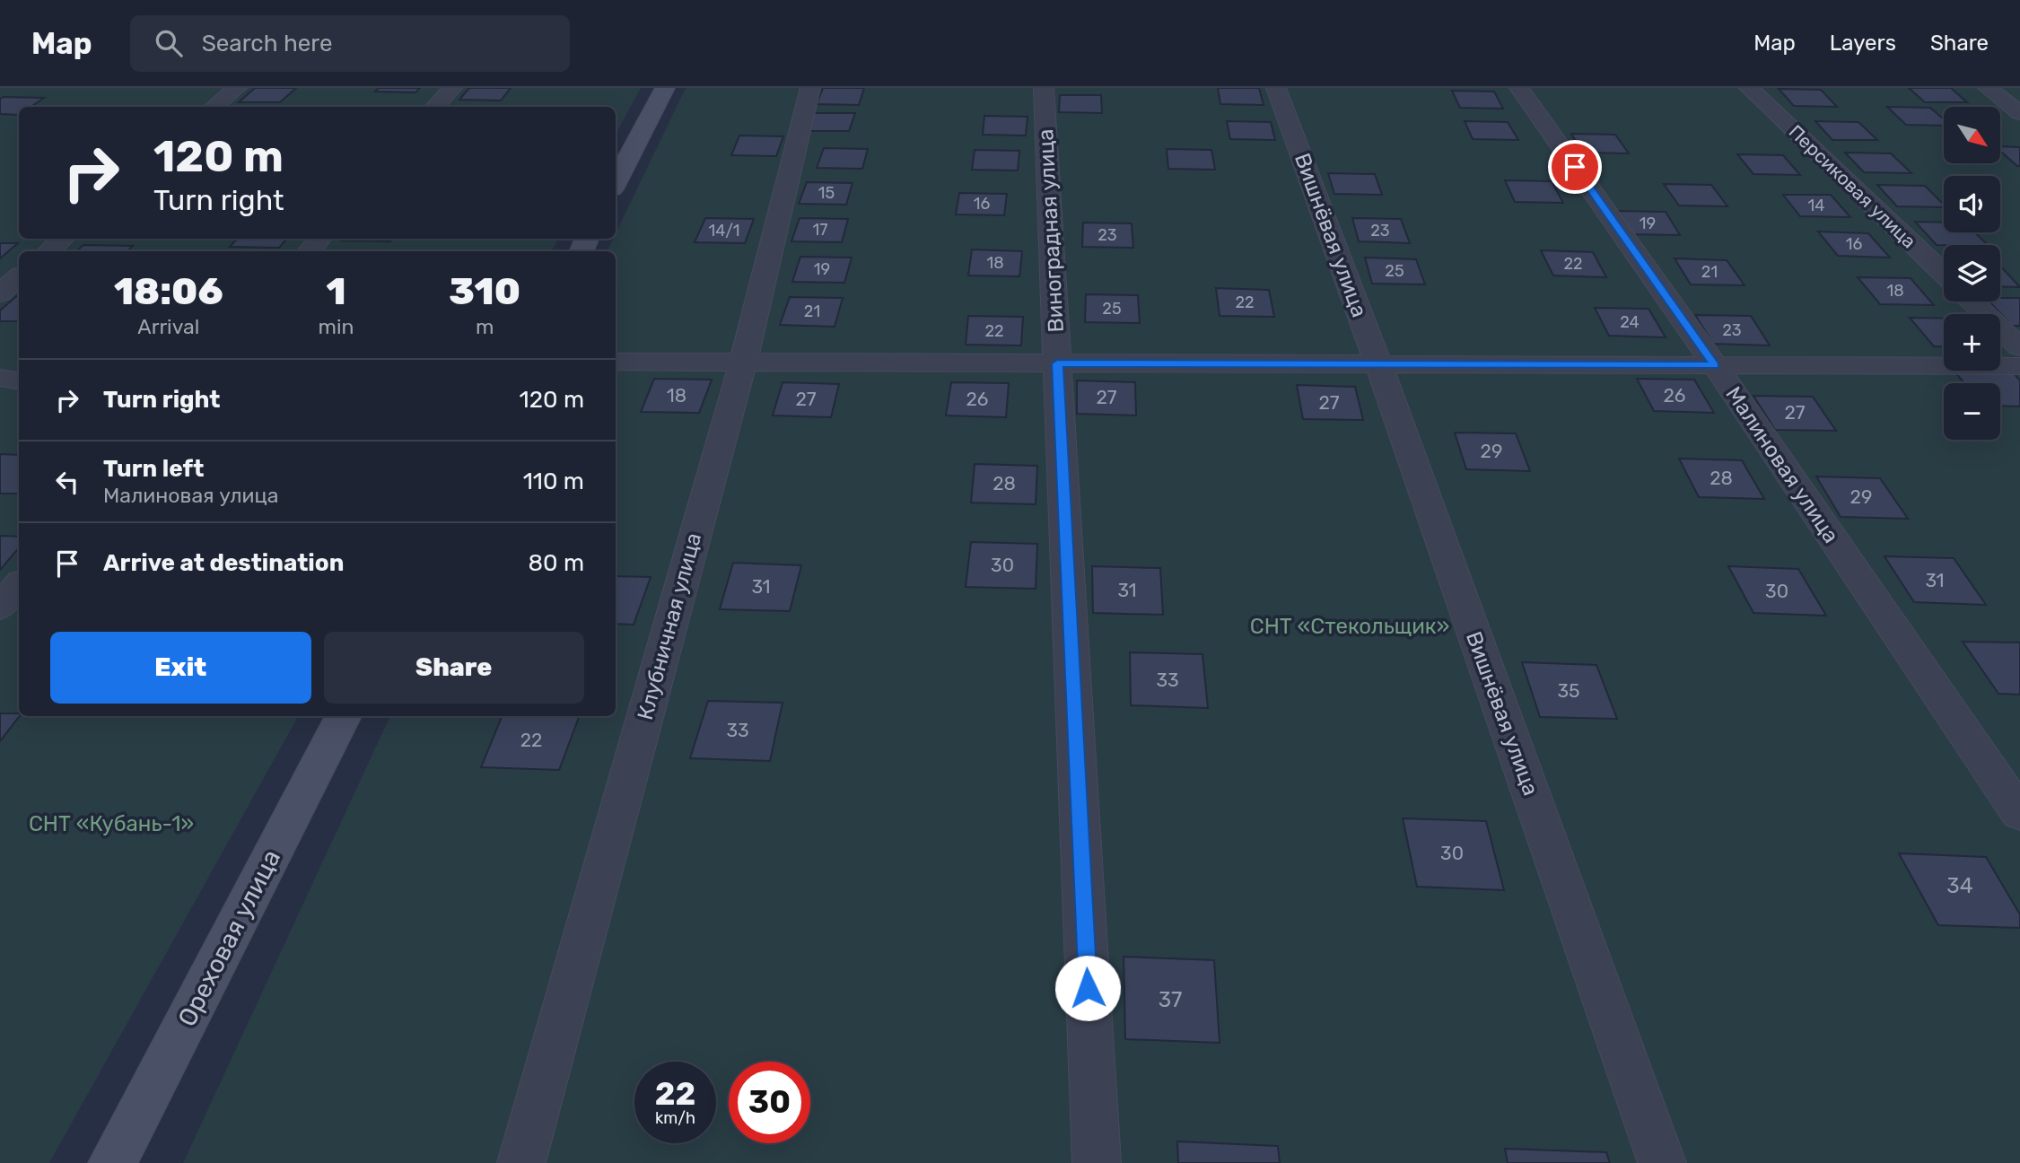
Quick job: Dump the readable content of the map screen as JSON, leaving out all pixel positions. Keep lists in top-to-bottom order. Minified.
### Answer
{"streets":{"street":["Персиковая улица","Виноградная улица","Вишнёвая улица","Малиновая улица","Клубничная улица","Ореховая улица"]},"parks":["СНТ «Стекольщик»","СНТ «Кубань-1»"],"house_numbers":["15","16","14","19","17","14/1","23","23","16","18","22","19","25","21","18","22","25","21","24","23","22","18","26","27","27","26","27","27","29","28","28","29","30","31","31","31","30","33","35","33","22","30","34","37"],"north":"bottom right","page":{"header":"Map","search":"Search here","nav":["Map","Layers","Share"],"map_buttons":["+","−"],"turn":["120 m","Turn right"],"eta":["18:06","Arrival","1","min","310","m"],"list":[{"name":"Turn right","value":"120 m"},{"name":"Turn left","note":"Малиновая улица","value":"110 m"},{"name":"Arrive at destination","value":"80 m"}],"buttons":["Exit","Share"],"speed":"22 km/h","limit":"30"}}
